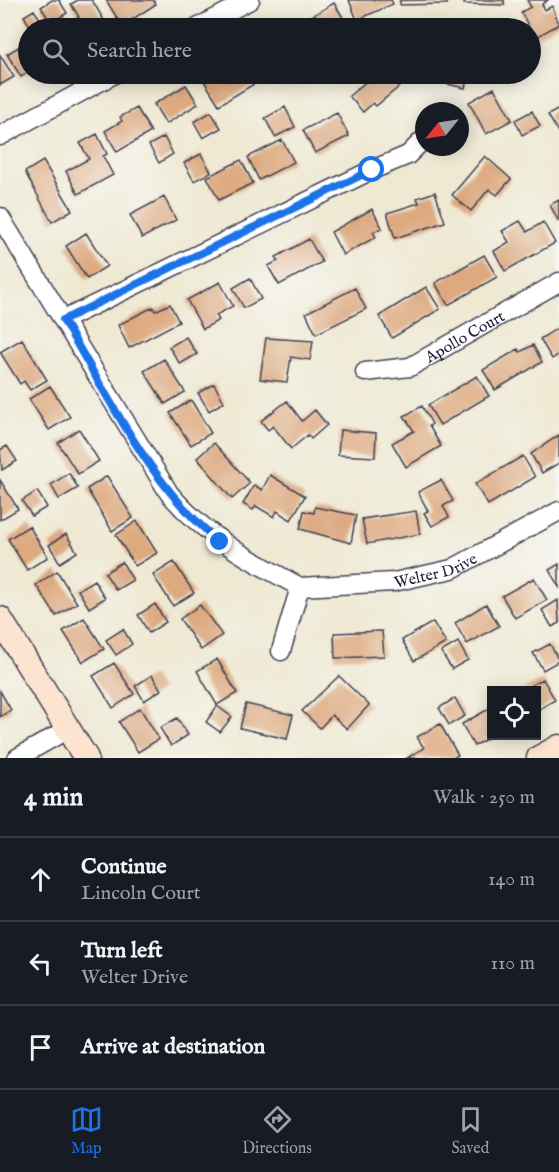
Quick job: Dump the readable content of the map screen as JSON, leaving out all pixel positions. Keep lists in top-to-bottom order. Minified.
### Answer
{"streets":{"street":["Apollo Court","Welter Drive"]},"north":"bottom left","page":{"search":"Search here","heading":["4 min","Walk · 250 m"],"list":[["Continue","Lincoln Court","140 m"],["Turn left","Welter Drive","110 m"],"Arrive at destination"],"nav":["Map","Directions","Saved"]}}
